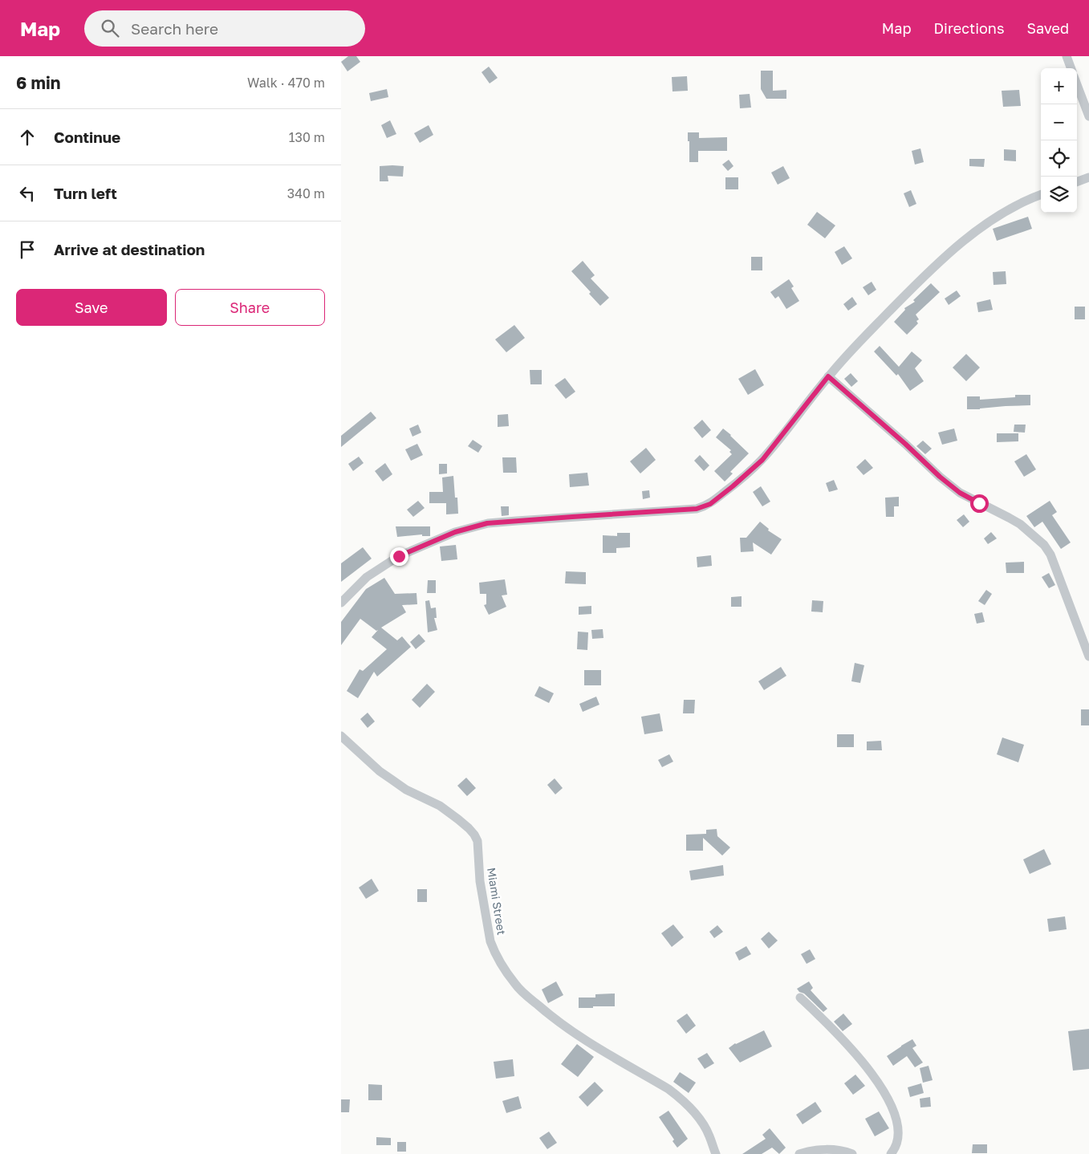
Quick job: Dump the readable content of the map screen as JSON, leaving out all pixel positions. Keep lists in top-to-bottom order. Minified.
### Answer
{"streets":{"street":["Miami Street"]},"page":{"header":"Map","search":"Search here","nav":["Map","Directions","Saved"],"heading":["6 min","Walk · 470 m"],"map_buttons":["+","−"],"list":[["Continue","130 m"],["Turn left","340 m"],"Arrive at destination"],"buttons":["Save","Share"]}}
